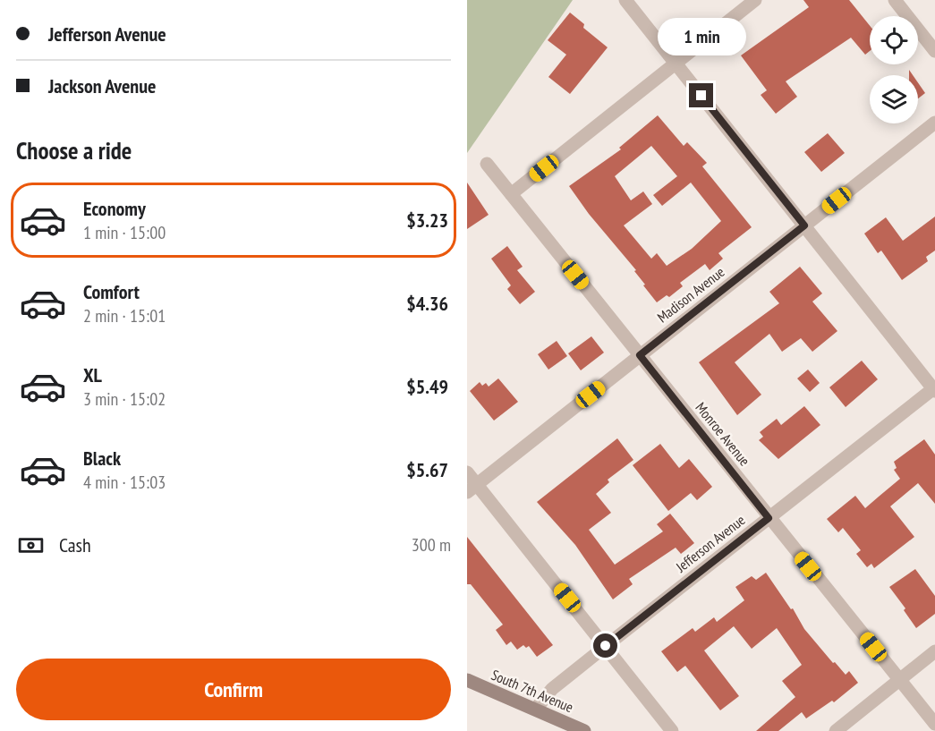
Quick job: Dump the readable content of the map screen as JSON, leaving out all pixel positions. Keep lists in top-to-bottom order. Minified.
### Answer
{"streets":{"street":["Madison Avenue","Monroe Avenue","Jefferson Avenue","South 7th Avenue"]},"crossings":[["Madison Avenue","Monroe Avenue"],["Monroe Avenue","Jefferson Avenue"],["Jefferson Avenue","South 7th Avenue"]],"page":{"banner":["Jefferson Avenue","Jackson Avenue"],"bubble":"1 min","heading":"Choose a ride","list":[{"name":"Economy","note":"1 min · 15:00","value":"$3.23"},{"name":"Comfort","note":"2 min · 15:01","value":"$4.36"},{"name":"XL","note":"3 min · 15:02","value":"$5.49"},{"name":"Black","note":"4 min · 15:03","value":"$5.67"}],"pay":["Cash","300 m"],"buttons":"Confirm"}}
